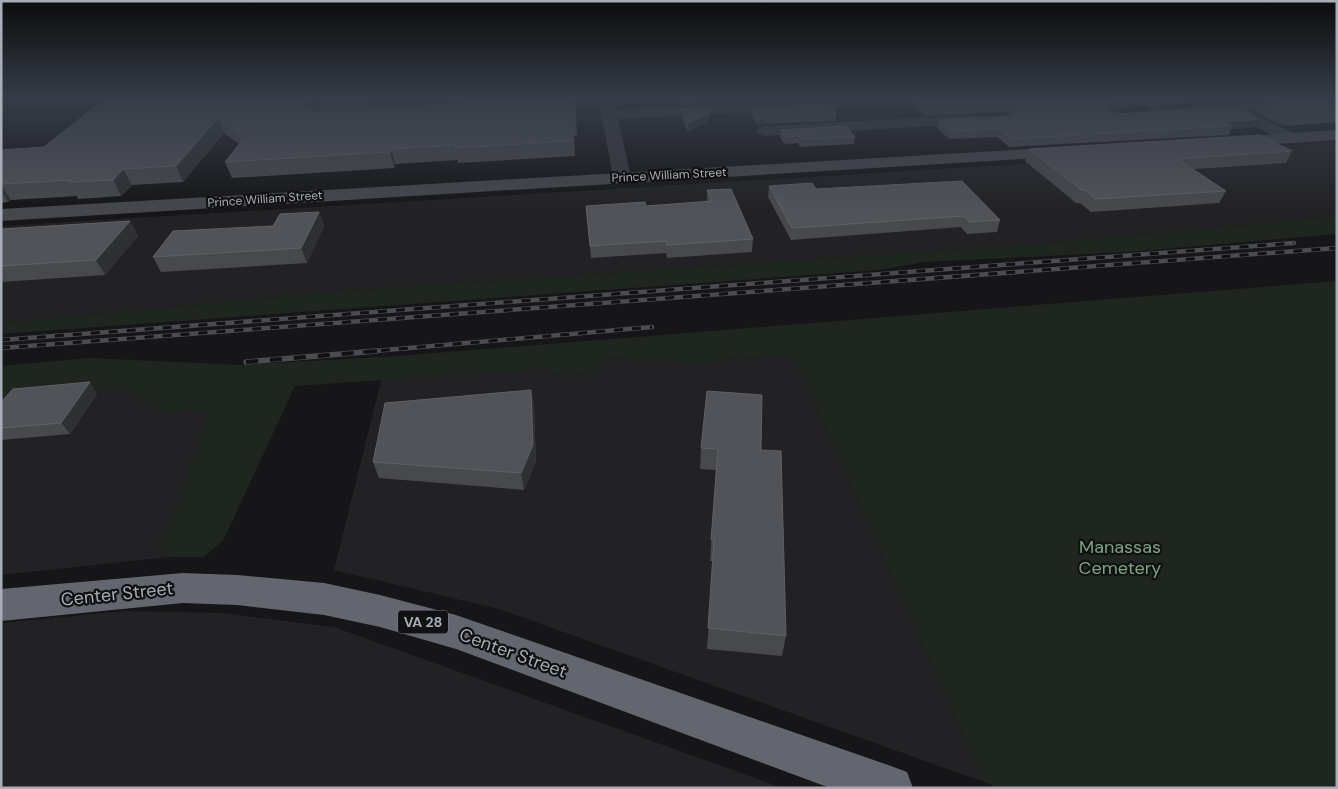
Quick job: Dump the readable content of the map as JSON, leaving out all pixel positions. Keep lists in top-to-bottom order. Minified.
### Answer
{"streets":{"highway":["Center Street","VA 28"],"street":["Prince William Street"]},"parks":["Manassas Cemetery"]}
